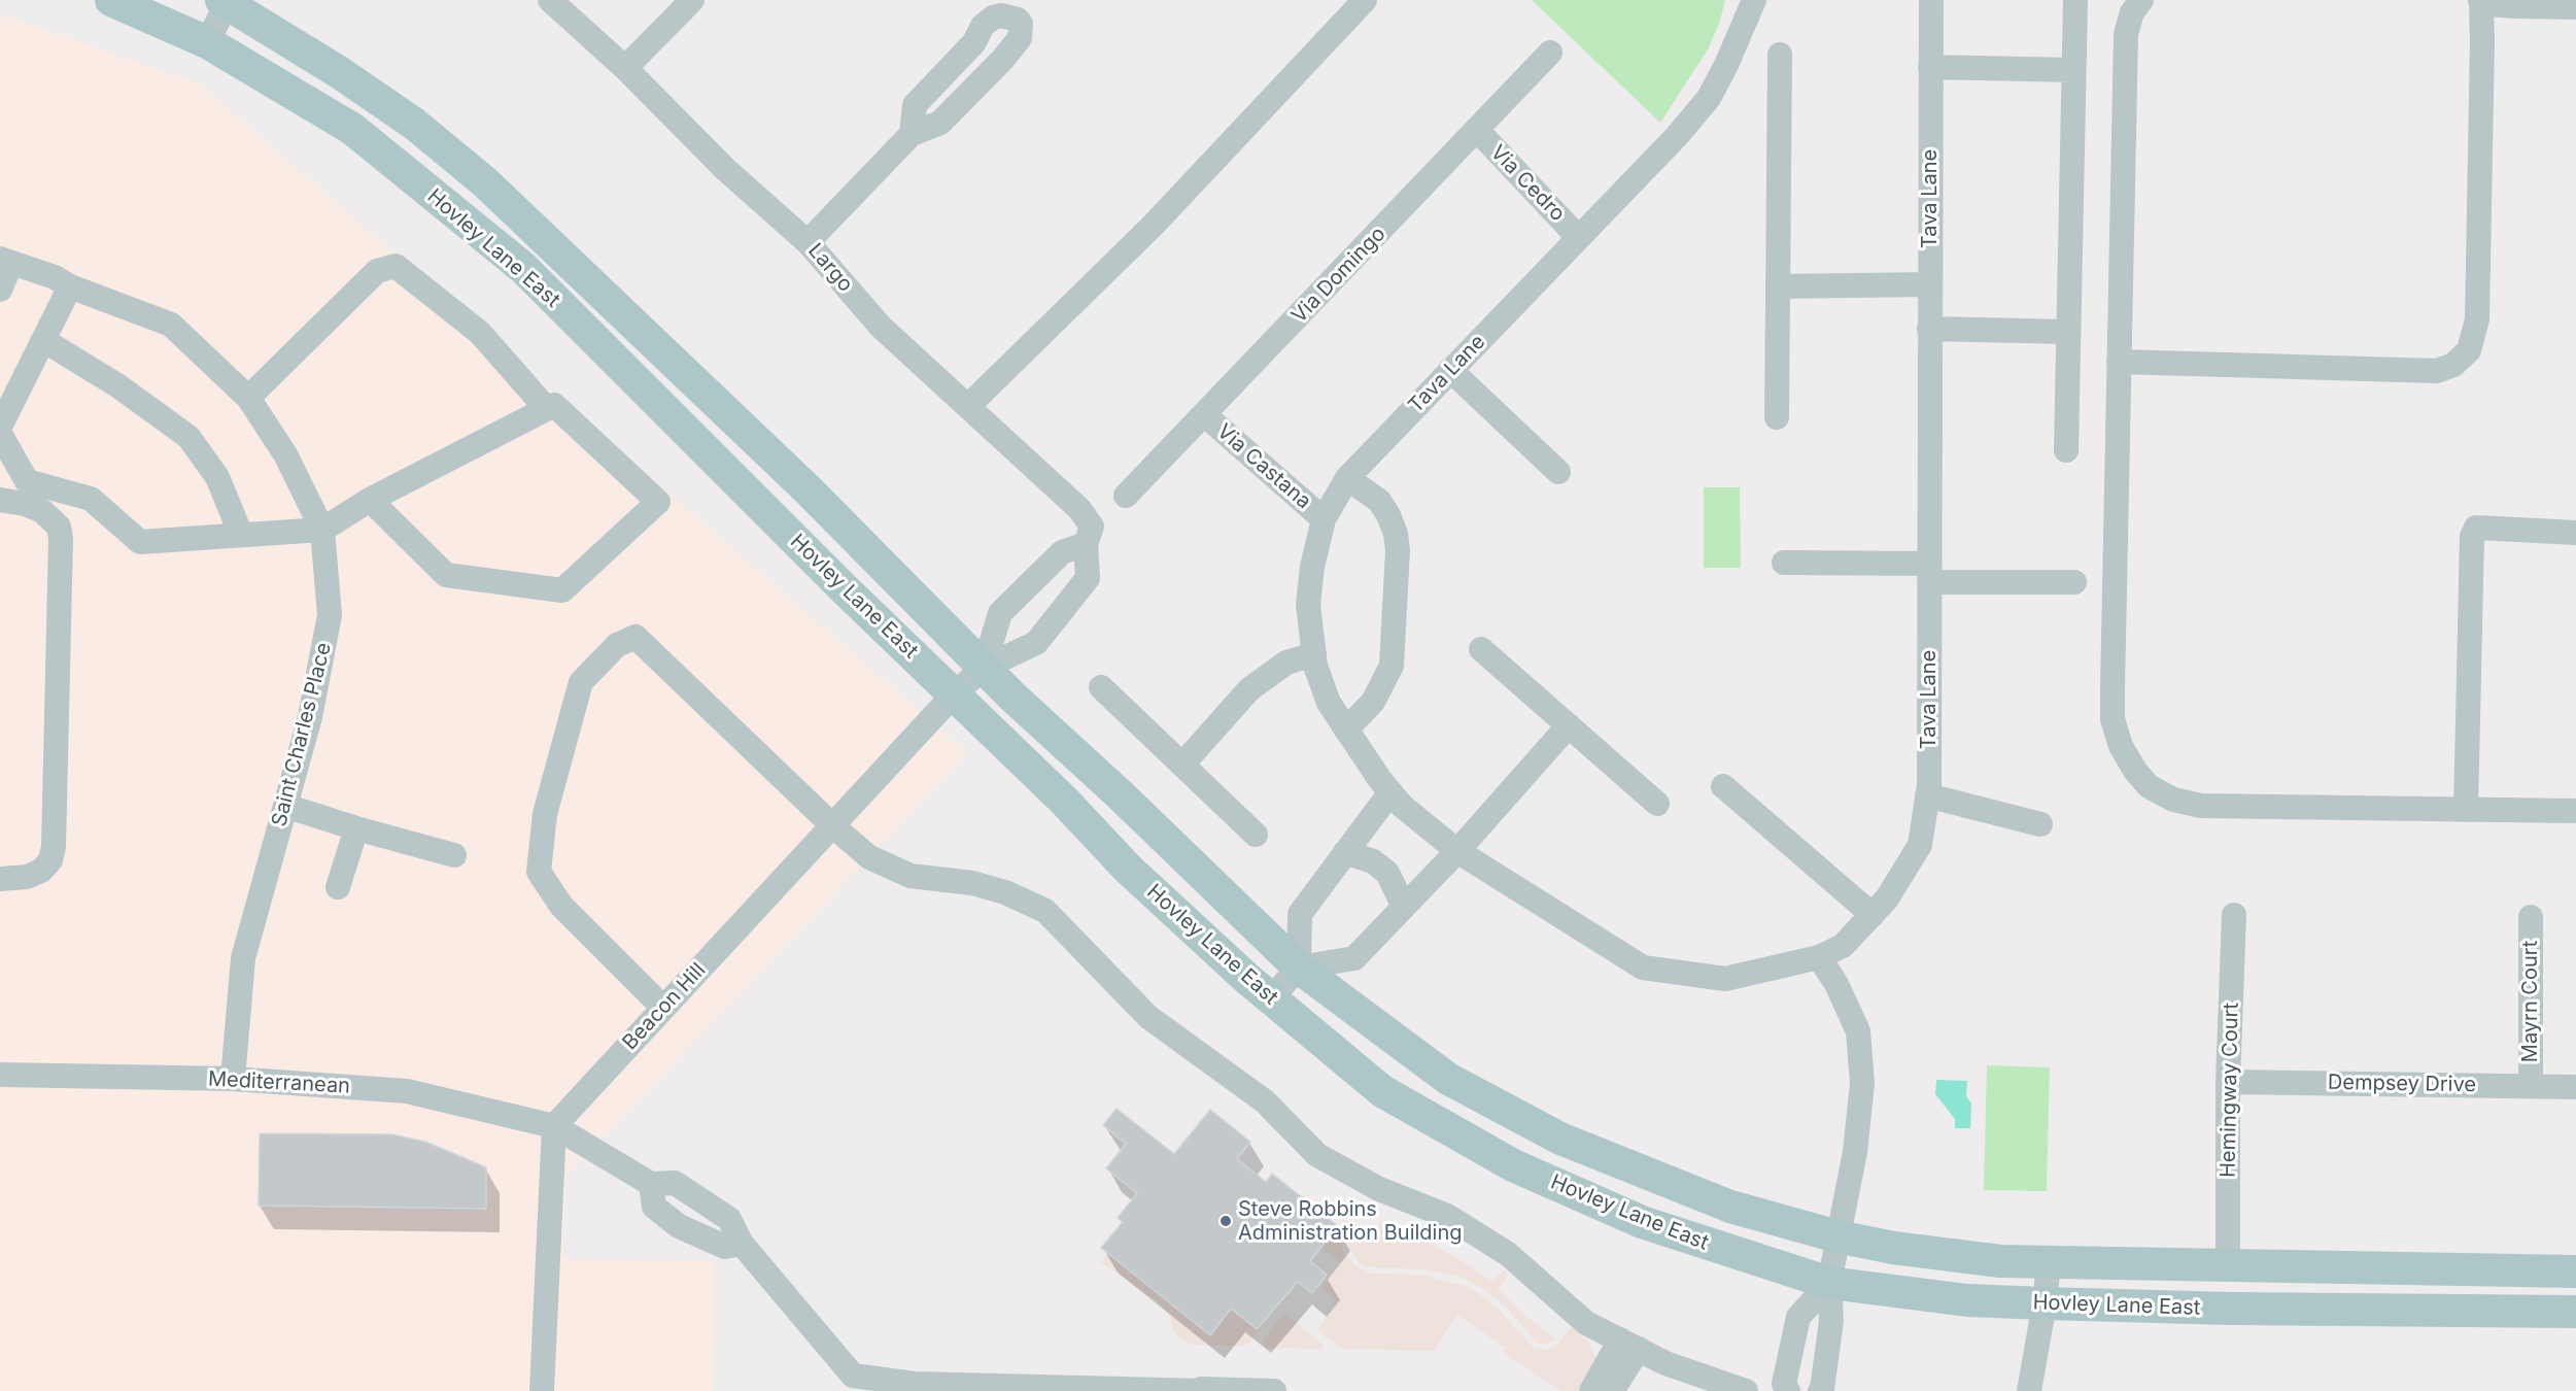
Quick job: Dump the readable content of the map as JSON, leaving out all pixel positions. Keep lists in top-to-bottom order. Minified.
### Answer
{"streets":{"main road":["Hovley Lane East"],"street":["Via Cedro","Tava Lane","Largo","Via Domingo","Via Castana","Saint Charles Place","Mayrn Court","Beacon Hill","Mediterranean","Dempsey Drive","Hemingway Court"]},"crossings":[["Via Cedro","Tava Lane"],["Via Cedro","Via Domingo"],["Tava Lane","Via Castana"],["Hovley Lane East","Largo"],["Hovley Lane East","Beacon Hill"],["Hovley Lane East","Hemingway Court"],["Largo","Beacon Hill"],["Via Domingo","Via Castana"],["Saint Charles Place","Mediterranean"],["Mayrn Court","Dempsey Drive"],["Beacon Hill","Mediterranean"],["Dempsey Drive","Hemingway Court"]],"places":["Steve Robbins Administration Building"]}
